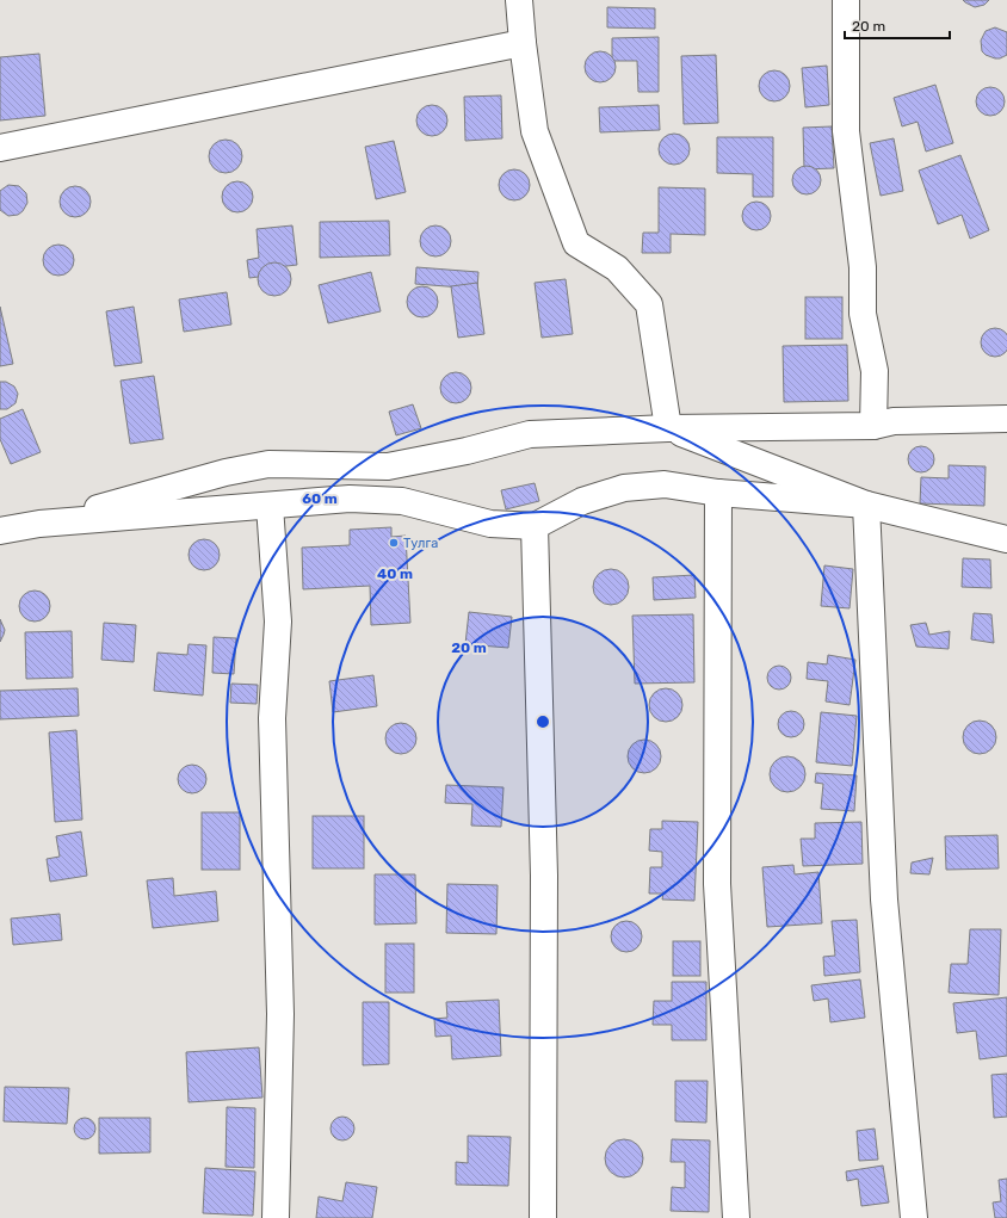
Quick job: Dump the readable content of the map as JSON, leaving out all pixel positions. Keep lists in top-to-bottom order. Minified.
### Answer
{"places":["Тулга"],"scale_bar":"20 m","rings":["60 m","40 m","20 m"]}
